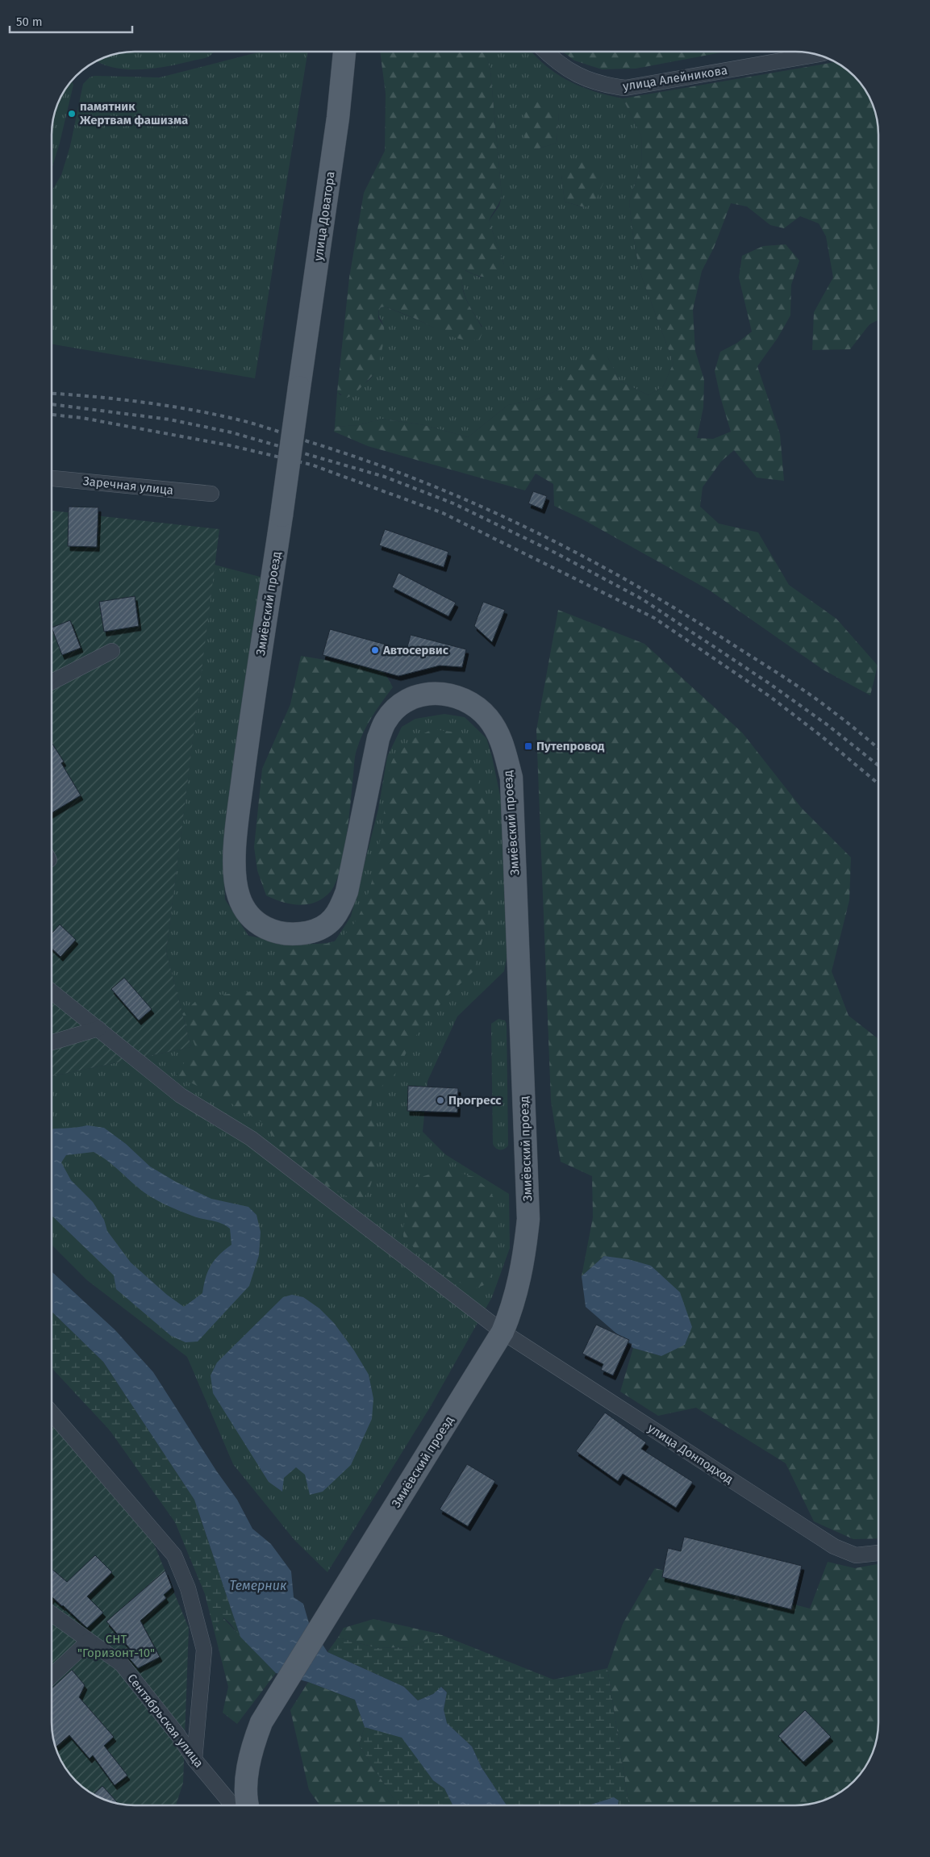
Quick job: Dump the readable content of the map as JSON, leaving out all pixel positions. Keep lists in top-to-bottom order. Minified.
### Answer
{"streets":{"main road":["улица Доватора","Змиёвский проезд"],"street":["улица Алейникова","Заречная улица","улица Донподход","Сентябрьская улица"]},"crossings":[["улица Доватора","Змиёвский проезд"],["Змиёвский проезд","улица Донподход"]],"water":["Темерник"],"parks":["СНТ \"Горизонт-10\""],"places":{"other":["памятник Жертвам фашизма","Автосервис","Прогресс"],"transit":["Путепровод"]},"scale_bar":"50 m"}
